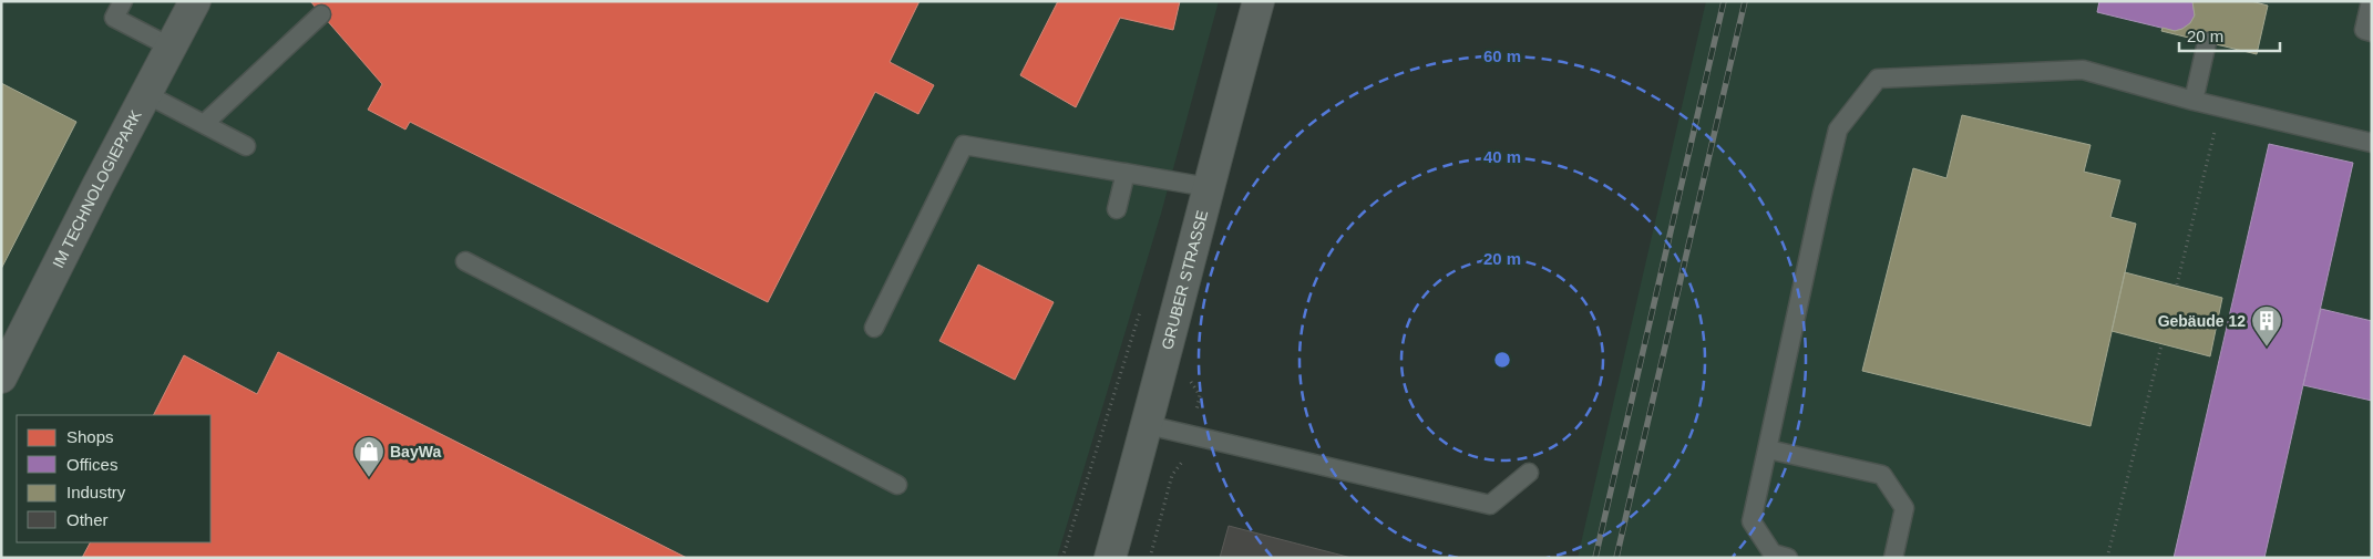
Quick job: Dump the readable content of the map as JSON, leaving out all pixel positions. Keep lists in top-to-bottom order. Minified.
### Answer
{"streets":{"street":["IM TECHNOLOGIEPARK","GRUBER STRASSE"]},"places":{"building":["Gebäude 12"],"shop":["BayWa"]},"legend":["Shops","Offices","Industry","Other"],"scale_bar":"20 m","rings":["60 m","40 m","20 m"]}
